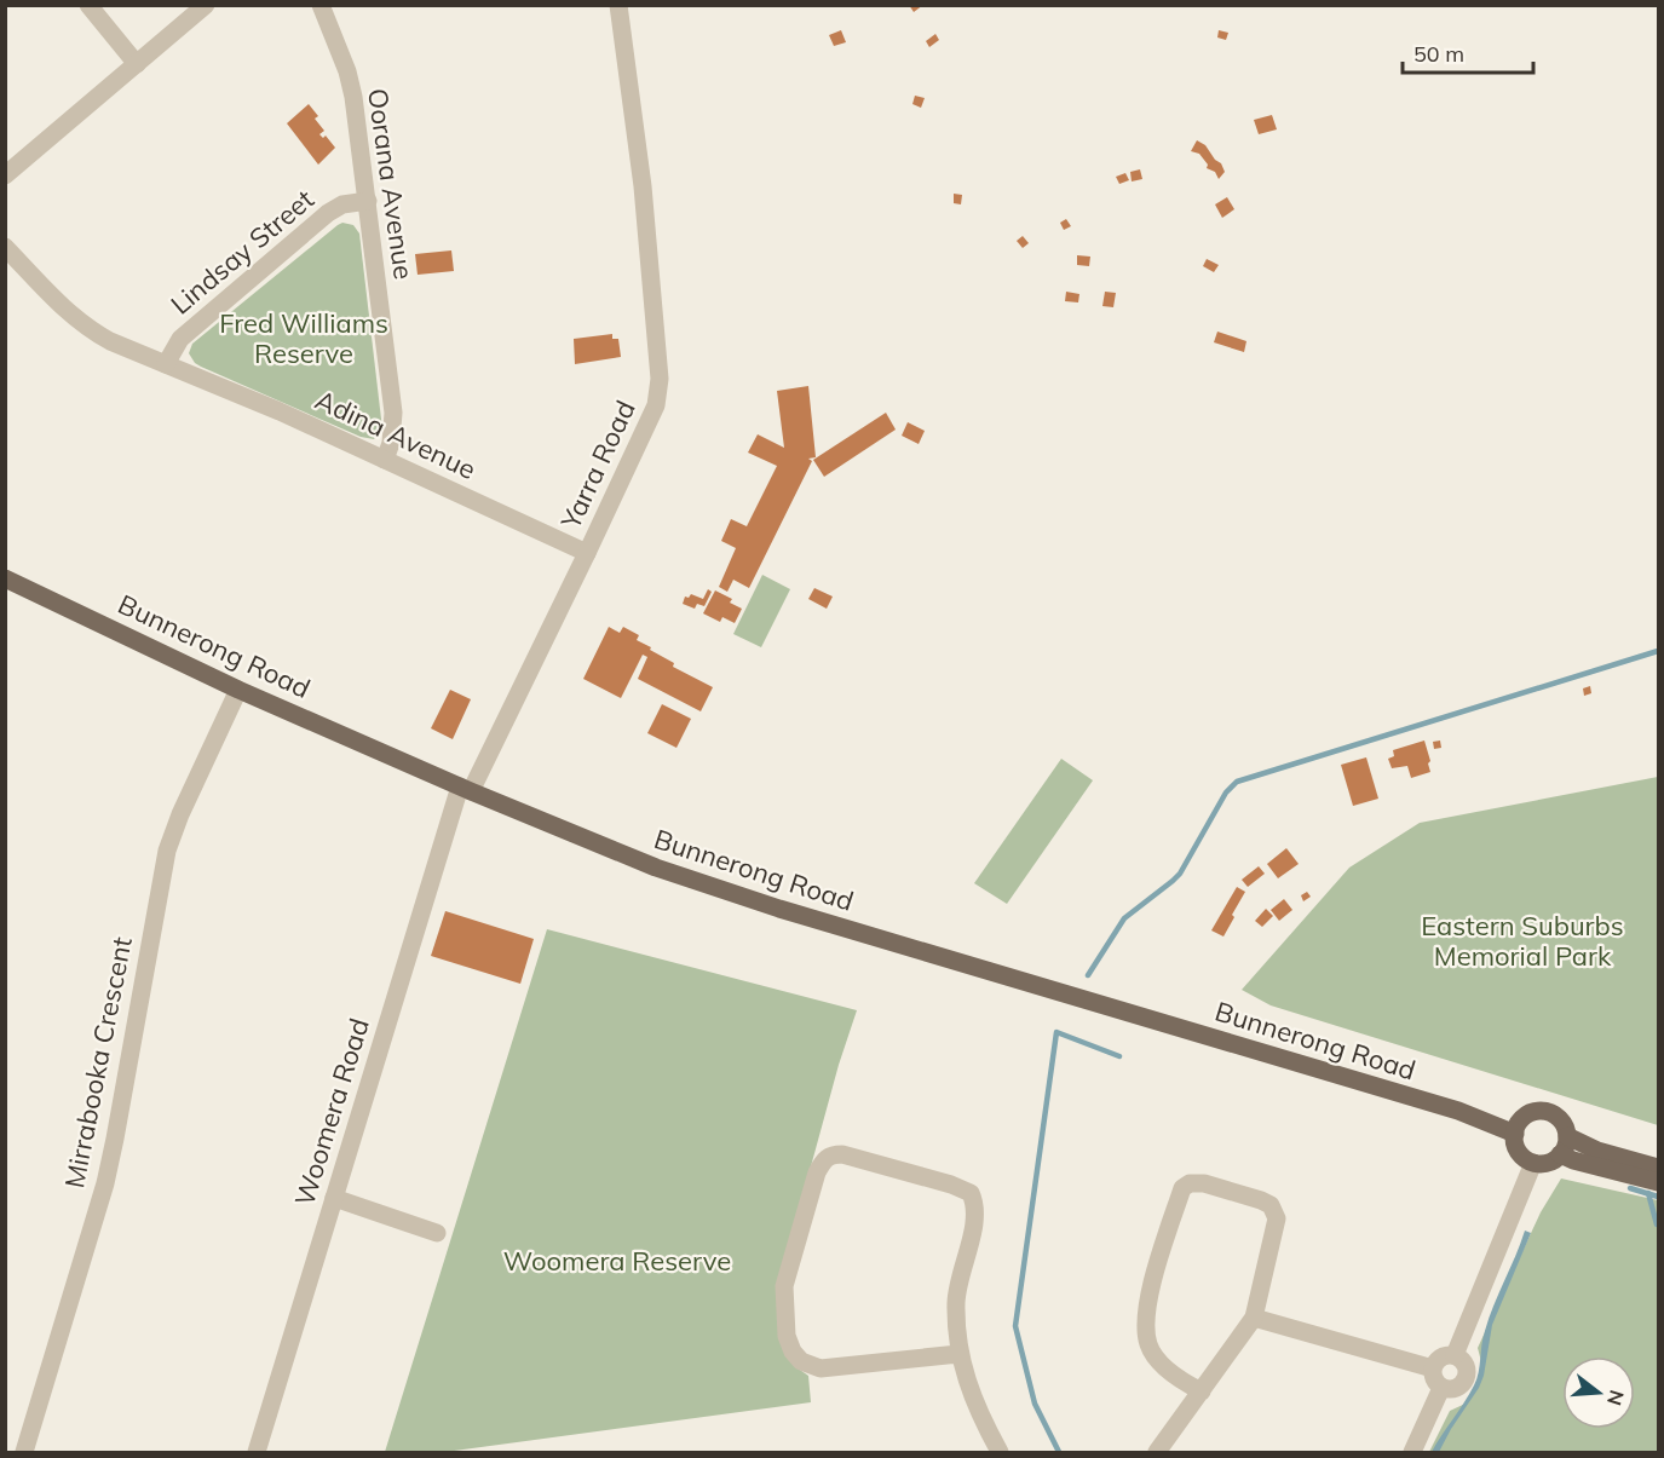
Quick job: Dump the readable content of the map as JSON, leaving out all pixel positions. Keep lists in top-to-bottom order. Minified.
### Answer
{"streets":{"main road":["Bunnerong Road"],"street":["Oorana Avenue","Lindsay Street","Adina Avenue","Yarra Road","Mirrabooka Crescent","Woomera Road"]},"crossings":[["Oorana Avenue","Lindsay Street"],["Oorana Avenue","Adina Avenue"],["Lindsay Street","Adina Avenue"],["Adina Avenue","Yarra Road"],["Yarra Road","Bunnerong Road"],["Yarra Road","Woomera Road"],["Bunnerong Road","Mirrabooka Crescent"],["Bunnerong Road","Woomera Road"]],"parks":["Fred Williams Reserve","Eastern Suburbs Memorial Park","Woomera Reserve"],"scale_bar":"50 m","north":"right"}
